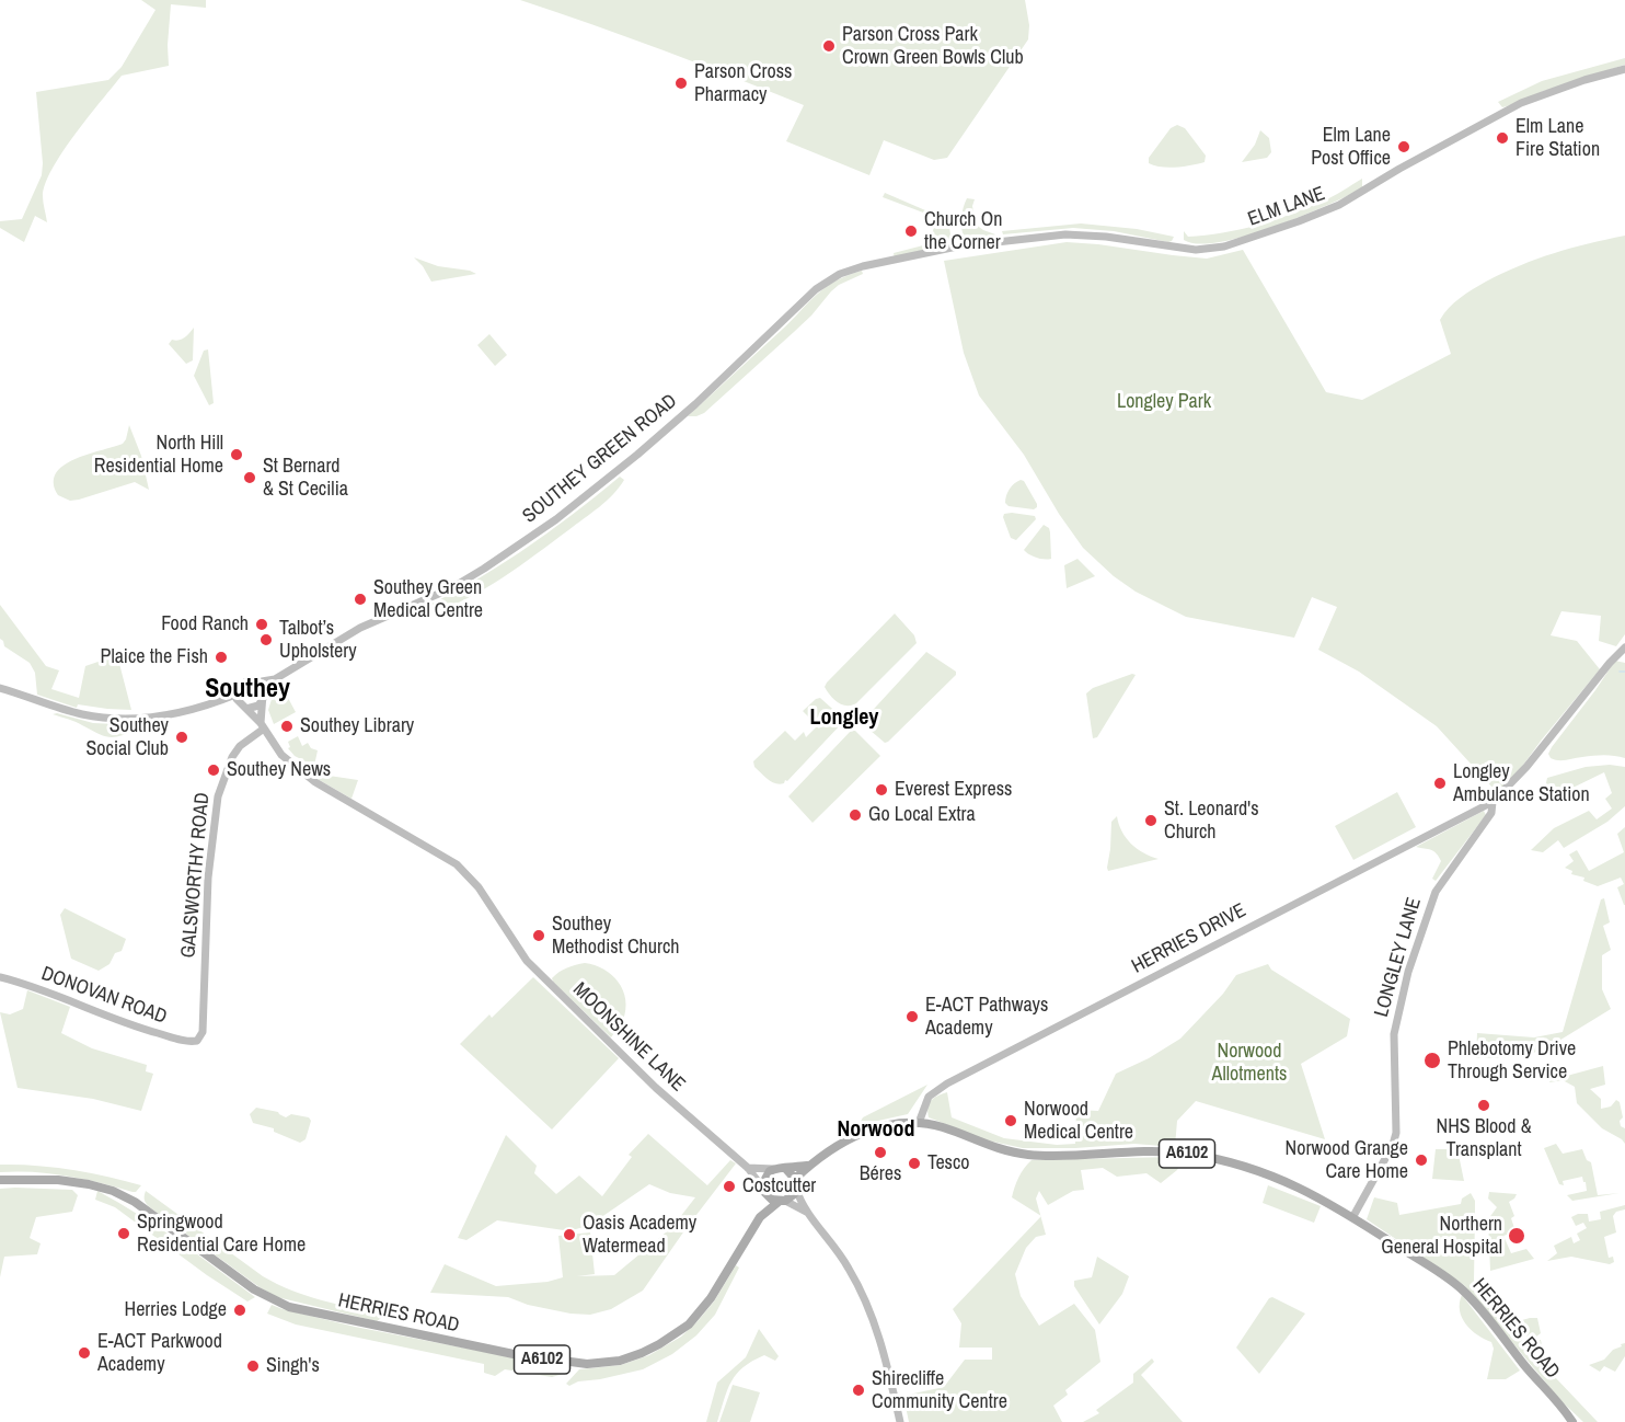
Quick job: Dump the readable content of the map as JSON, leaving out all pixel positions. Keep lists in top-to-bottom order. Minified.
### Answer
{"streets":{"main road":["A6102","HERRIES ROAD"],"street":["ELM LANE","SOUTHEY GREEN ROAD","GALSWORTHY ROAD","HERRIES DRIVE","LONGLEY LANE","DONOVAN ROAD","MOONSHINE LANE"]},"crossings":[["ELM LANE","SOUTHEY GREEN ROAD"],["SOUTHEY GREEN ROAD","MOONSHINE LANE"],["GALSWORTHY ROAD","DONOVAN ROAD"],["GALSWORTHY ROAD","MOONSHINE LANE"],["HERRIES DRIVE","LONGLEY LANE"],["HERRIES DRIVE","HERRIES ROAD"],["LONGLEY LANE","HERRIES ROAD"],["MOONSHINE LANE","A6102"],["A6102","HERRIES ROAD"]],"districts":["Southey","Longley","Norwood"],"parks":["Longley Park","Norwood Allotments"],"places":["Parson Cross Park Crown Green Bowls Club","Parson Cross Pharmacy","Elm Lane Fire Station","Elm Lane Post Office","Church On the Corner","North Hill Residential Home","St Bernard & St Cecilia","Southey Green Medical Centre","Food Ranch","Talbot’s Upholstery","Plaice the Fish","Southey Library","Southey Social Club","Southey News","Longley Ambulance Station","Everest Express","Go Local Extra","St. Leonard's Church","Southey Methodist Church","E-ACT Pathways Academy","Phlebotomy Drive Through Service","NHS Blood & Transplant","Norwood Medical Centre","Béres","Norwood Grange Care Home","Tesco","Costcutter","Springwood Residential Care Home","Oasis Academy Watermead","Northern General Hospital","Herries Lodge","E-ACT Parkwood Academy","Singh's","Shirecliffe Community Centre"]}
